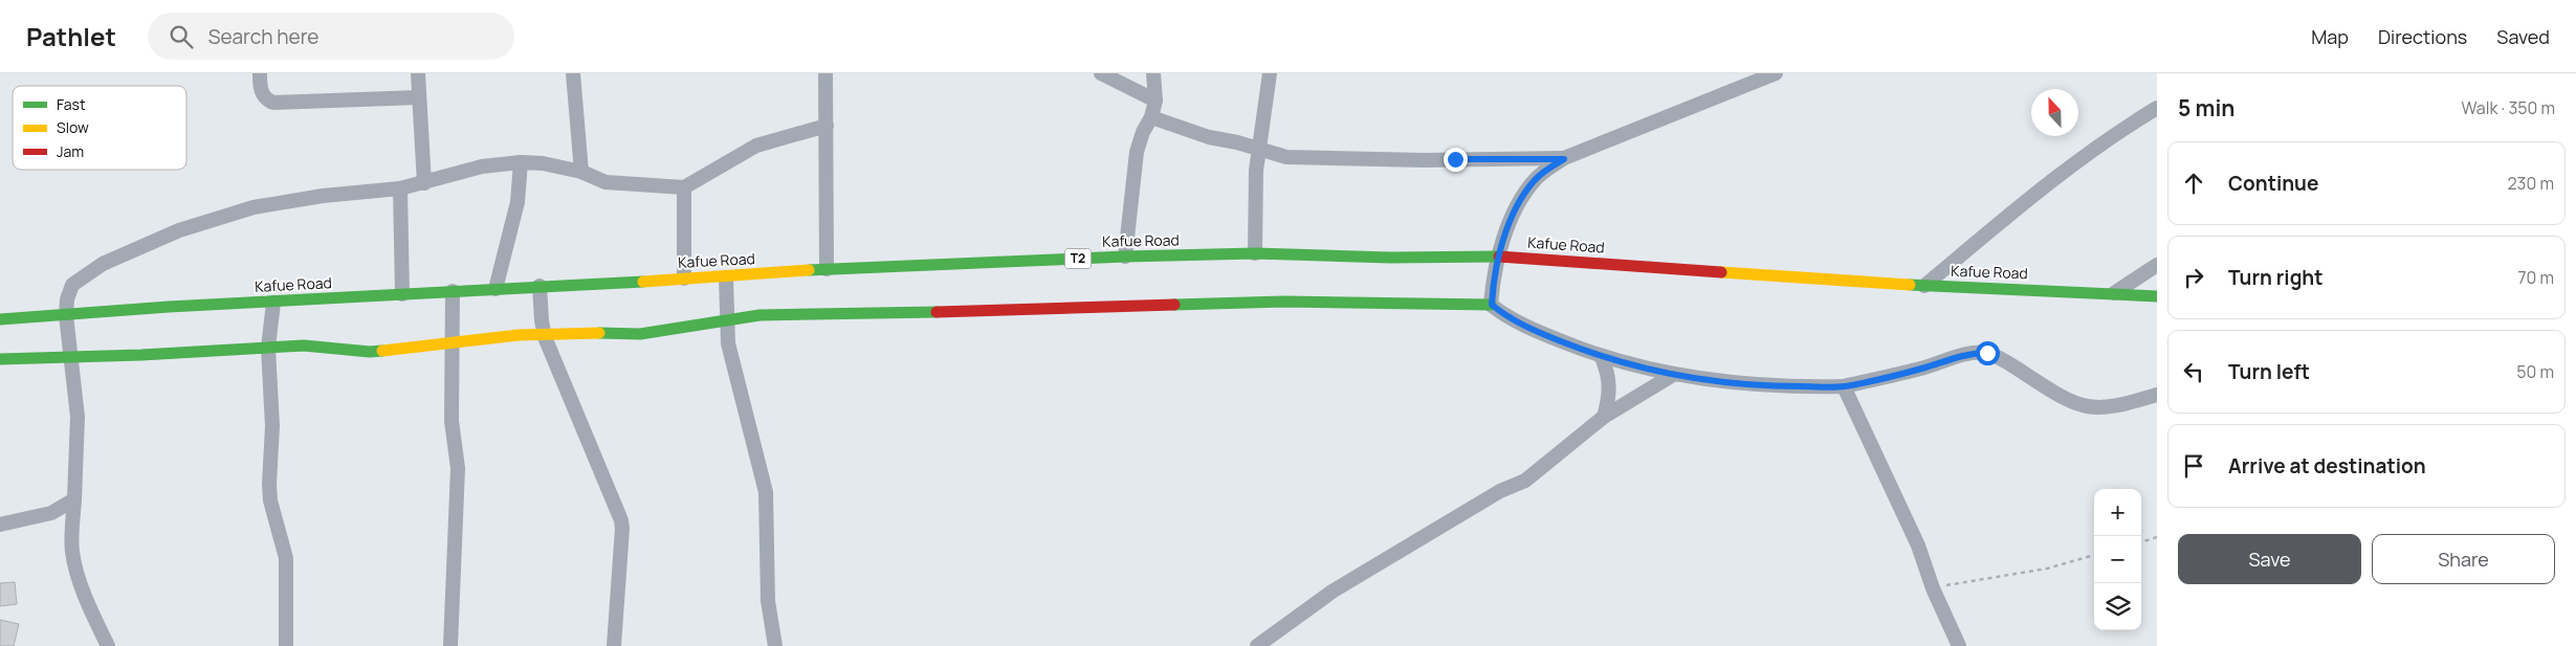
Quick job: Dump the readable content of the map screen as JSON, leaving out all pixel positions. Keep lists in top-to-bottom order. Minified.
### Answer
{"streets":{"main road":["Kafue Road","T2"]},"legend":["Fast","Slow","Jam"],"north":"top","page":{"header":"Pathlet","search":"Search here","nav":["Map","Directions","Saved"],"heading":["5 min","Walk · 350 m"],"list":[["Continue","230 m"],["Turn right","70 m"],["Turn left","50 m"],"Arrive at destination"],"map_buttons":["+","−"],"buttons":["Save","Share"]}}
